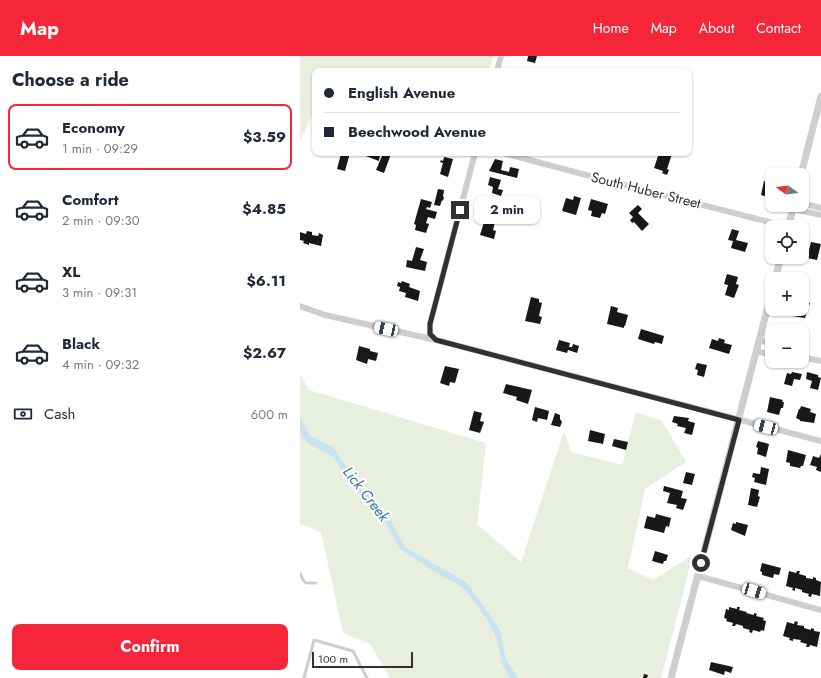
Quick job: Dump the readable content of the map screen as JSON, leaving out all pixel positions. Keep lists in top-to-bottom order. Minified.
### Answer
{"streets":{"street":["South Huber Street"]},"water":["Lick Creek"],"scale_bar":"100 m","north":"left","page":{"header":"Map","nav":["Home","Map","About","Contact"],"heading":"Choose a ride","banner":["English Avenue","Beechwood Avenue"],"list":[{"name":"Economy","note":"1 min · 09:29","value":"$3.59"},{"name":"Comfort","note":"2 min · 09:30","value":"$4.85"},{"name":"XL","note":"3 min · 09:31","value":"$6.11"},{"name":"Black","note":"4 min · 09:32","value":"$2.67"}],"map_buttons":["+","−"],"bubble":"2 min","pay":["Cash","600 m"],"buttons":"Confirm","scale":"100 m"}}
